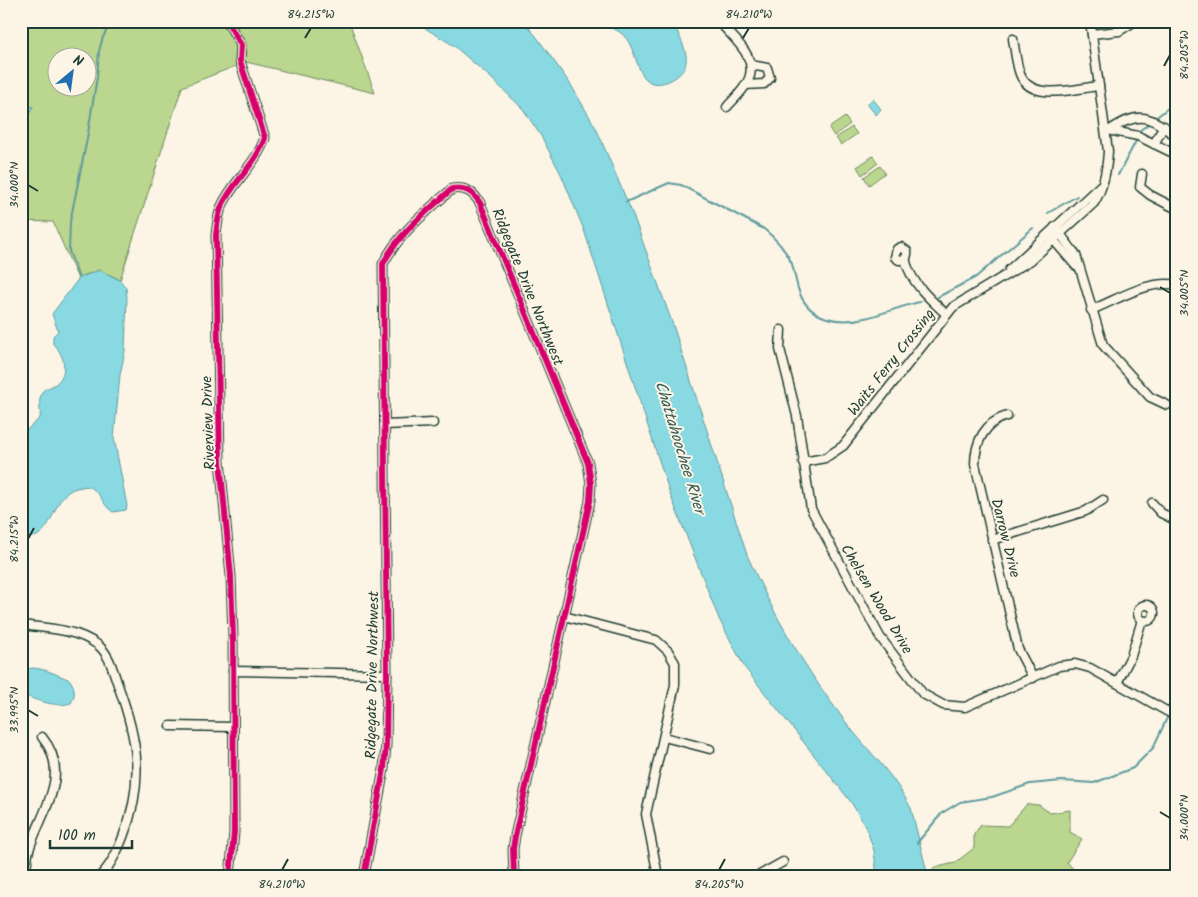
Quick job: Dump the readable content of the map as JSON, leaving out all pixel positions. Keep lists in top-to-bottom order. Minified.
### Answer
{"streets":{"street":["Ridgegate Drive Northwest","Waits Ferry Crossing","Riverview Drive","Darrow Drive","Chelsen Wood Drive"]},"crossings":[["Waits Ferry Crossing","Chelsen Wood Drive"],["Darrow Drive","Chelsen Wood Drive"]],"water":["Chattahoochee River"],"scale_bar":"100 m","north":"top right","coordinates":["84.215°W","84.210°W","84.205°W","34.000°N","34.005°N","33.995°N"]}
